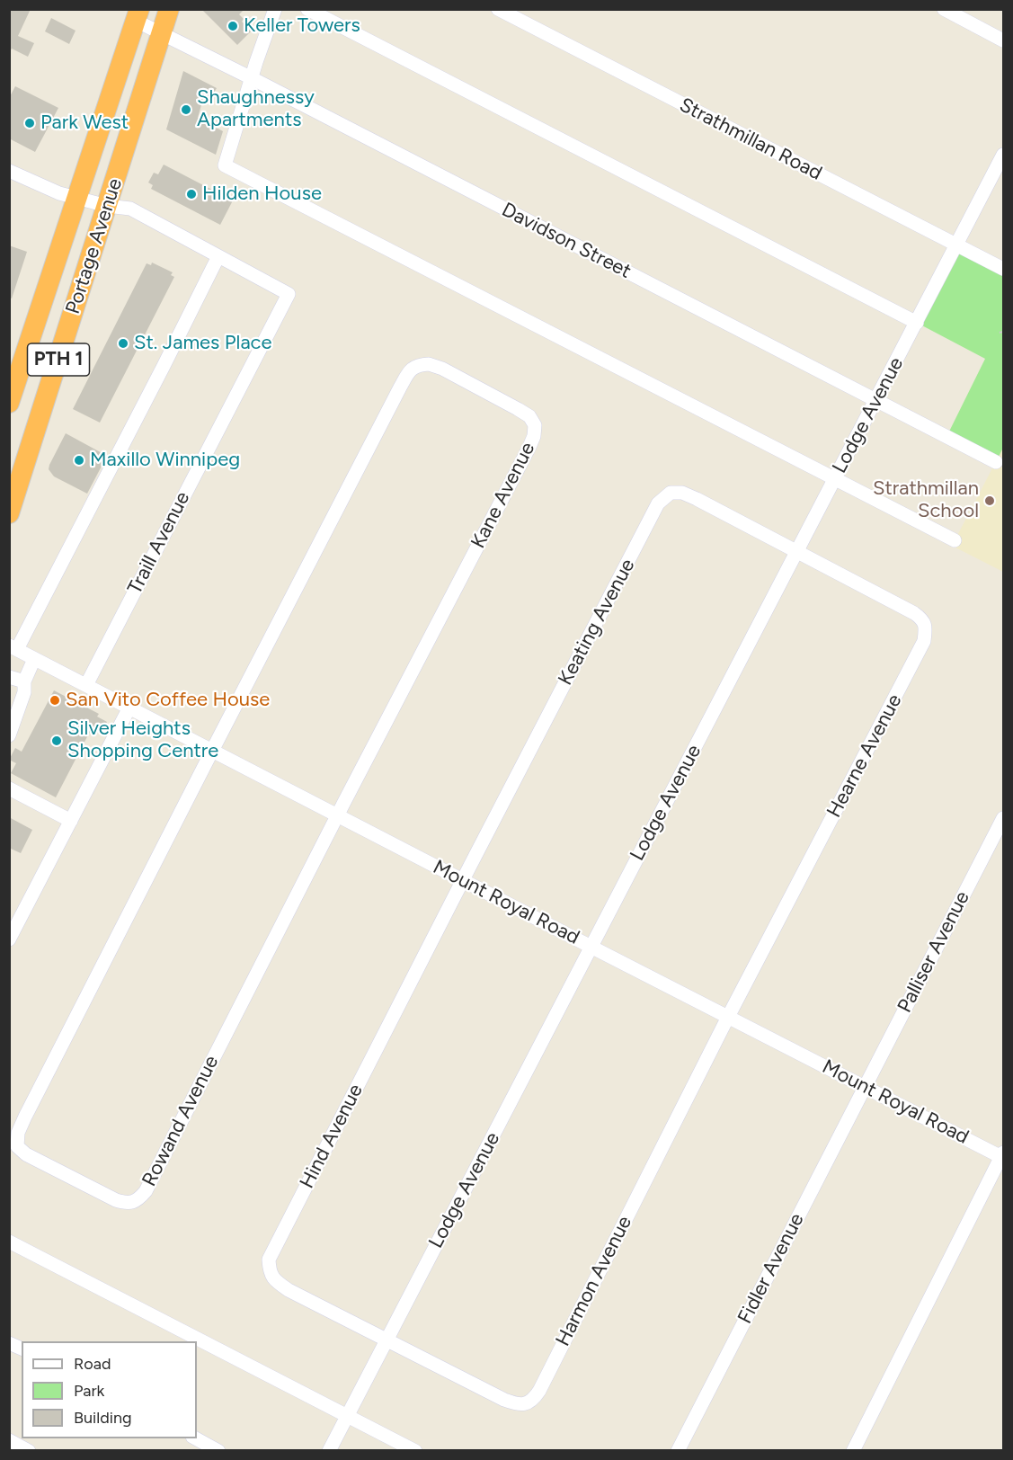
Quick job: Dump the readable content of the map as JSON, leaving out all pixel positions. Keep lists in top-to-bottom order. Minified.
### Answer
{"streets":{"highway":["Portage Avenue","PTH 1"],"street":["Strathmillan Road","Davidson Street","Lodge Avenue","Kane Avenue","Traill Avenue","Keating Avenue","Hearne Avenue","Mount Royal Road","Palliser Avenue","Rowand Avenue","Hind Avenue","Fidler Avenue","Harmon Avenue"]},"crossings":[["Strathmillan Road","Lodge Avenue"],["Davidson Street","Portage Avenue"],["Davidson Street","Lodge Avenue"],["Portage Avenue","Traill Avenue"],["Lodge Avenue","Keating Avenue"],["Lodge Avenue","Hearne Avenue"],["Lodge Avenue","Mount Royal Road"],["Lodge Avenue","Hind Avenue"],["Lodge Avenue","Harmon Avenue"],["Kane Avenue","Mount Royal Road"],["Kane Avenue","Rowand Avenue"],["Traill Avenue","Mount Royal Road"],["Keating Avenue","Hearne Avenue"],["Keating Avenue","Mount Royal Road"],["Keating Avenue","Hind Avenue"],["Hearne Avenue","Mount Royal Road"],["Hearne Avenue","Harmon Avenue"],["Mount Royal Road","Palliser Avenue"],["Mount Royal Road","Rowand Avenue"],["Mount Royal Road","Hind Avenue"],["Mount Royal Road","Fidler Avenue"],["Mount Royal Road","Harmon Avenue"],["Palliser Avenue","Fidler Avenue"],["Hind Avenue","Harmon Avenue"]],"places":["Keller Towers","Shaughnessy Apartments","Park West","Hilden House","St. James Place","Maxillo Winnipeg","Strathmillan School","San Vito Coffee House","Silver Heights Shopping Centre"],"legend":["Road","Park","Building"]}
